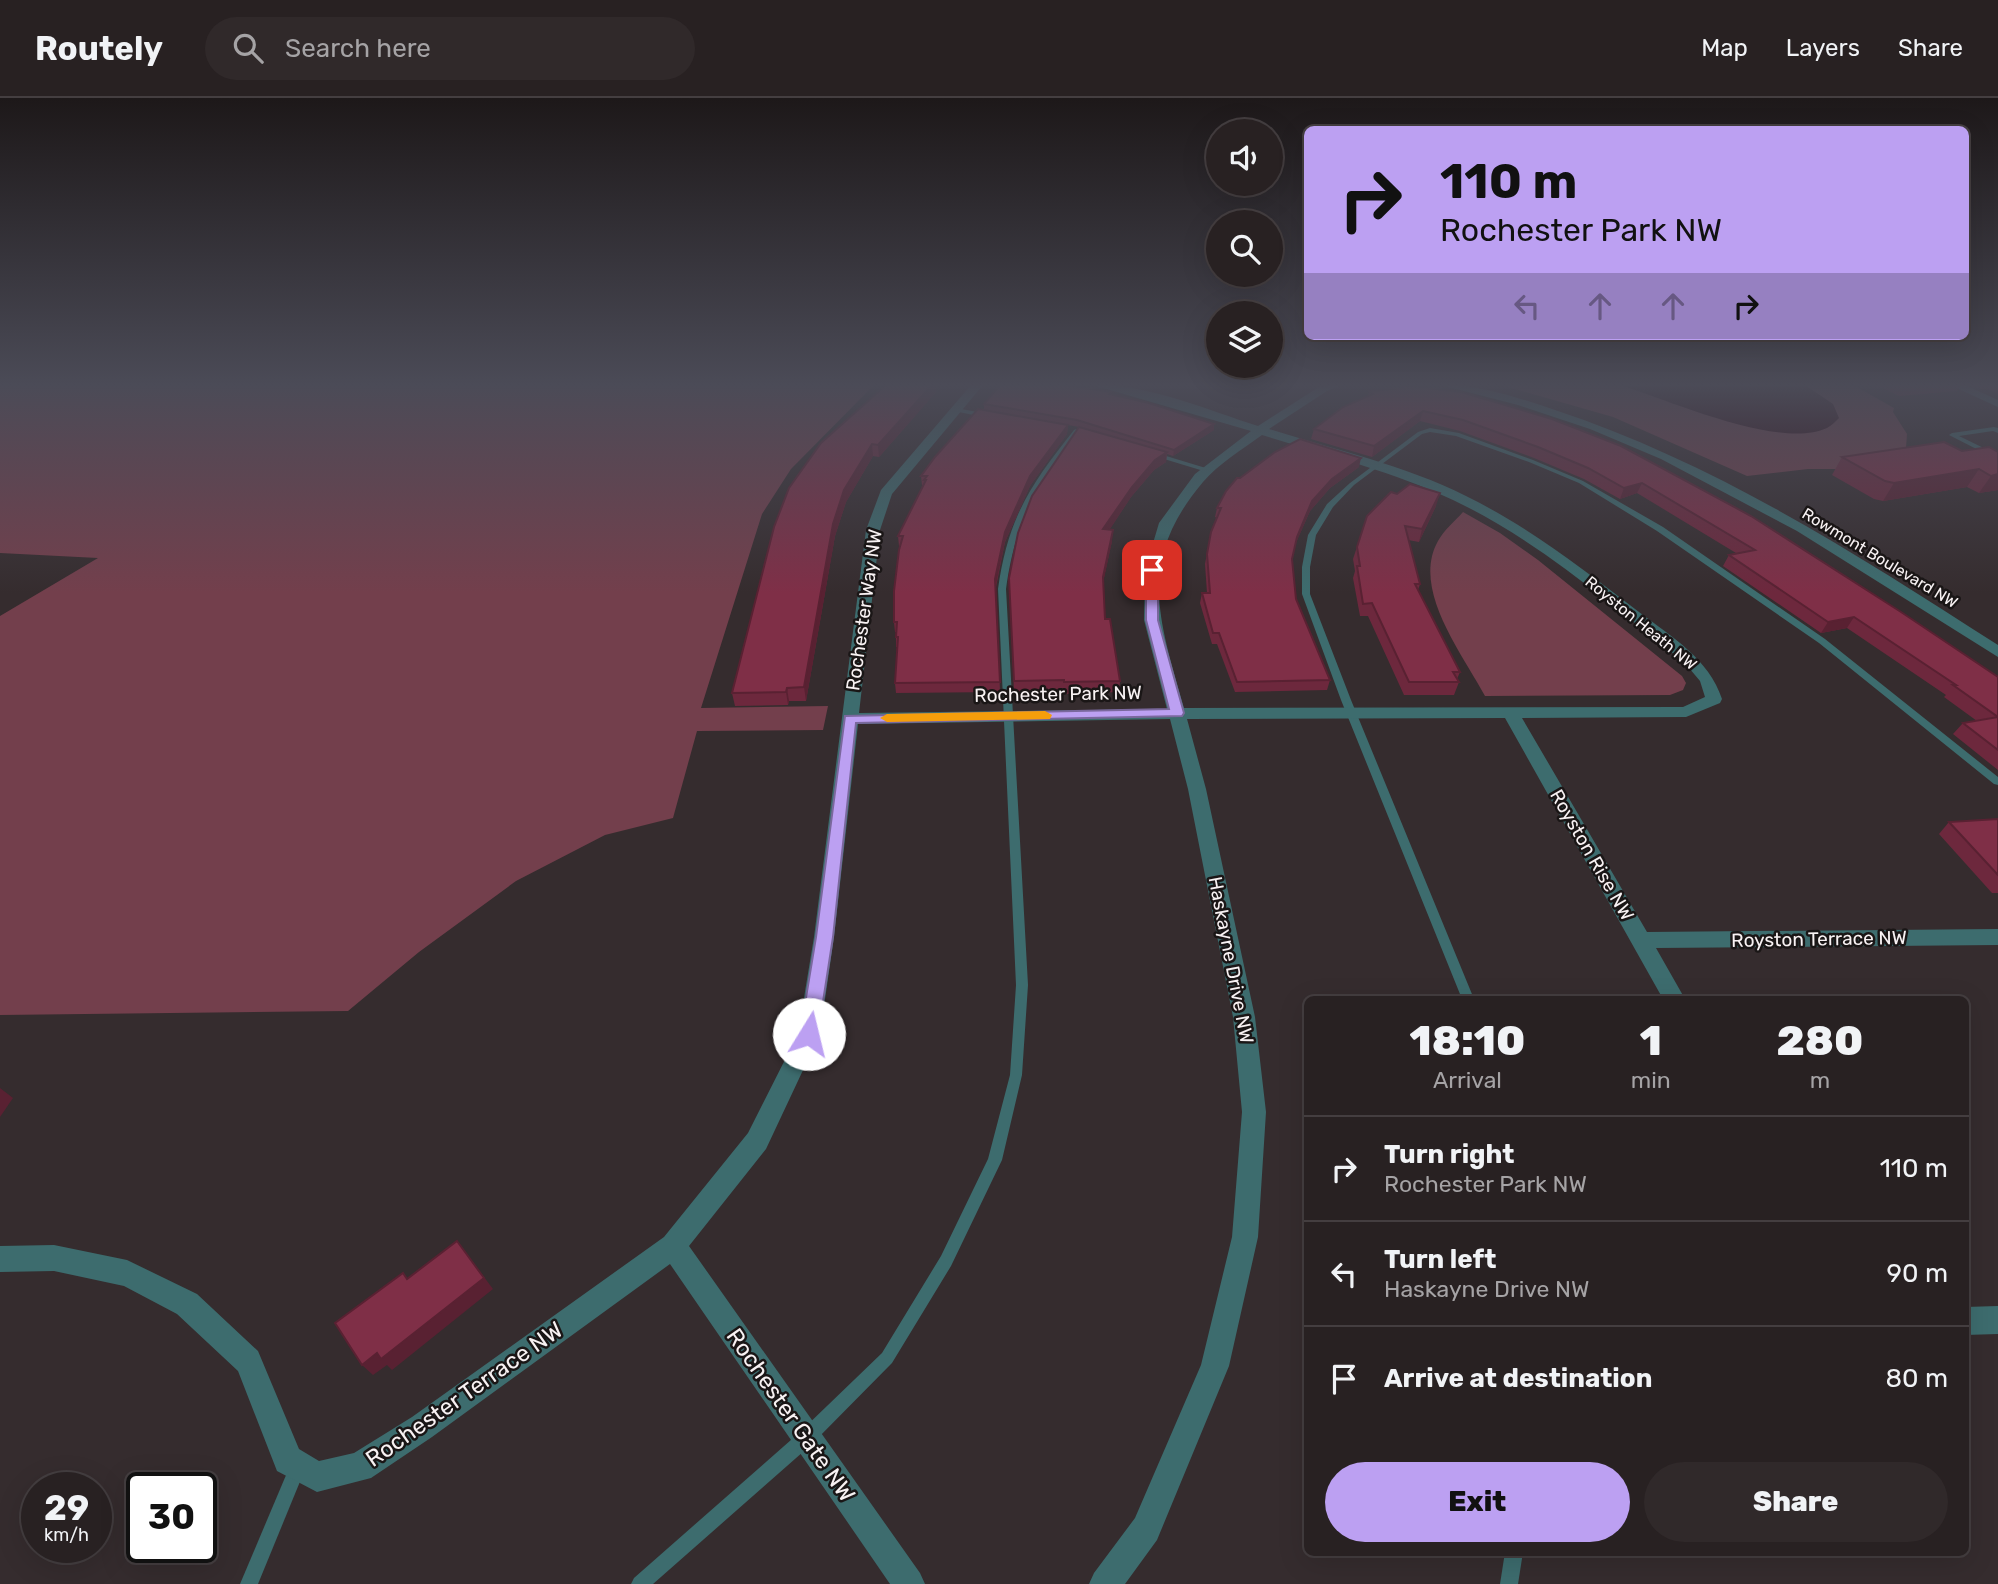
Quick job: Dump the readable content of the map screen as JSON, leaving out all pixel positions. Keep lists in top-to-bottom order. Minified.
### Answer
{"streets":{"street":["Rowmont Boulevard NW","Rochester Way NW","Royston Heath NW","Rochester Park NW","Royston Rise NW","Royston Terrace NW","Haskayne Drive NW","Rochester Terrace NW","Rochester Gate NW"]},"crossings":[["Rochester Way NW","Rochester Park NW"],["Rochester Way NW","Rochester Terrace NW"],["Rochester Way NW","Rochester Gate NW"],["Royston Heath NW","Rochester Park NW"],["Royston Heath NW","Royston Rise NW"],["Rochester Park NW","Haskayne Drive NW"],["Royston Rise NW","Royston Terrace NW"],["Rochester Terrace NW","Rochester Gate NW"]],"page":{"header":"Routely","search":"Search here","nav":["Map","Layers","Share"],"turn":["110 m","Rochester Park NW"],"eta":["18:10","Arrival","1","min","280","m"],"list":[{"name":"Turn right","note":"Rochester Park NW","value":"110 m"},{"name":"Turn left","note":"Haskayne Drive NW","value":"90 m"},{"name":"Arrive at destination","value":"80 m"}],"buttons":["Exit","Share"],"speed":"29 km/h","limit":"30"}}
